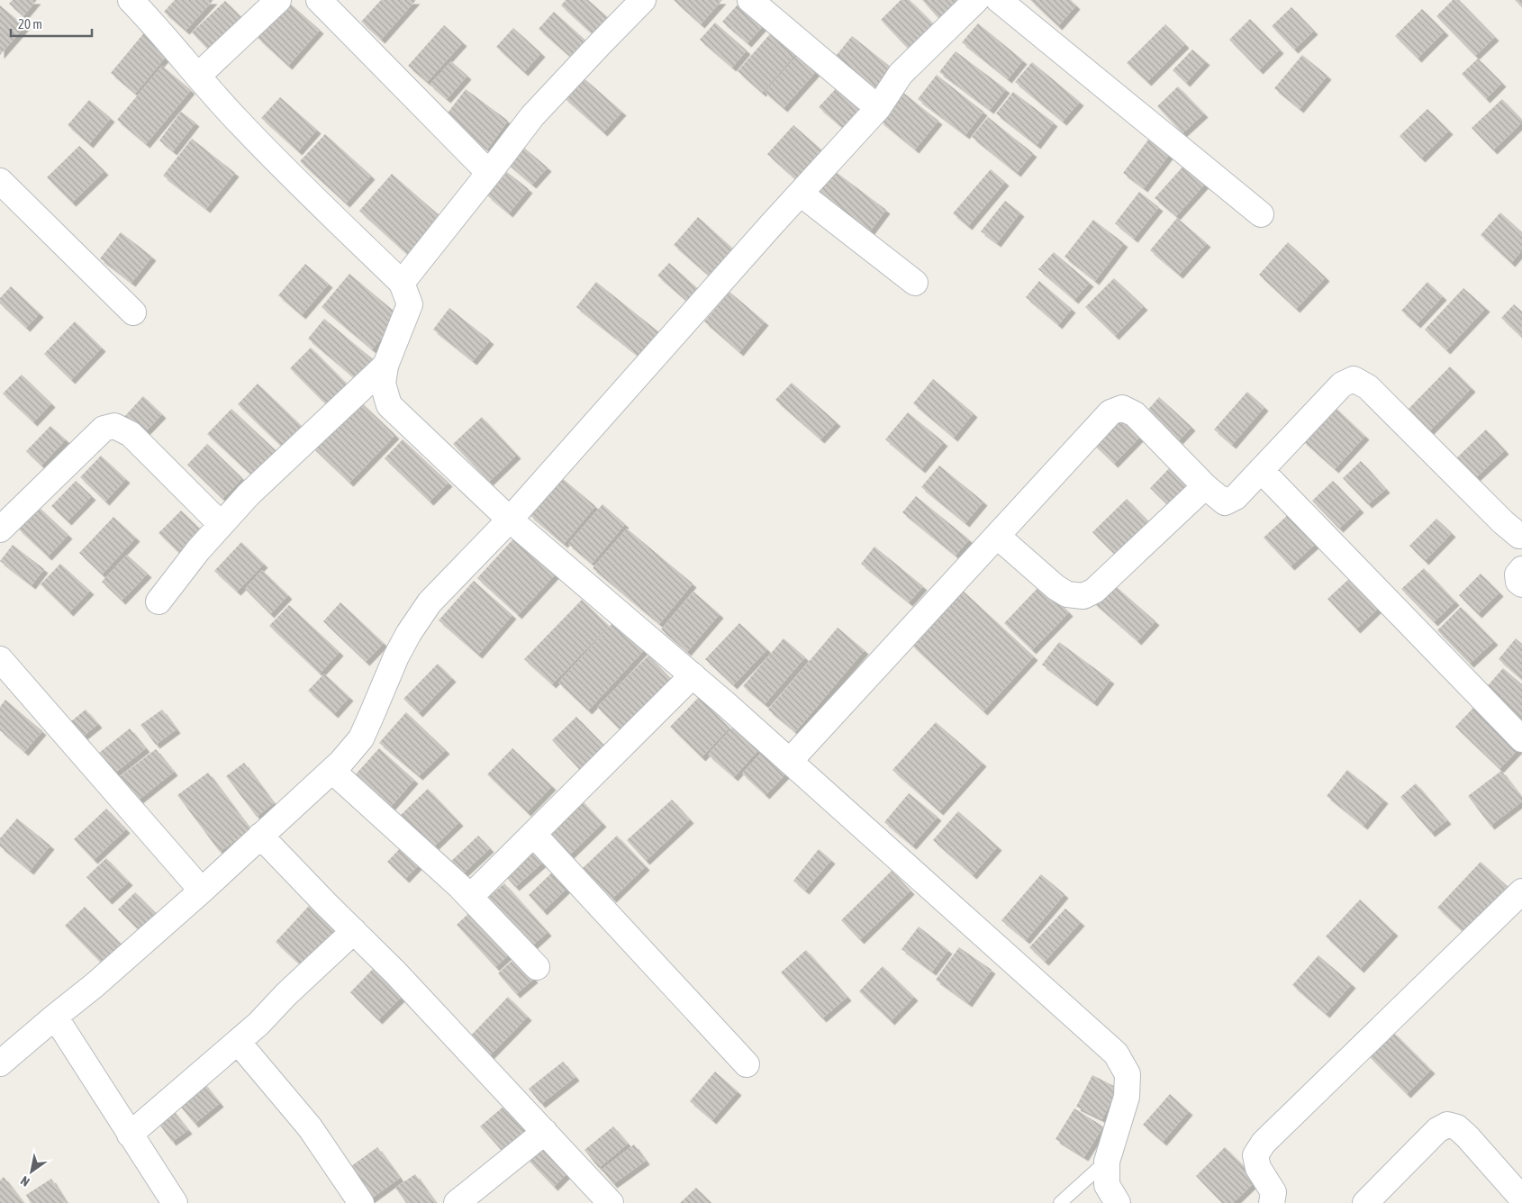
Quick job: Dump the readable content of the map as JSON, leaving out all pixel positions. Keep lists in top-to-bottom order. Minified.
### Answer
{"scale_bar":"20 m","north":"bottom left"}
